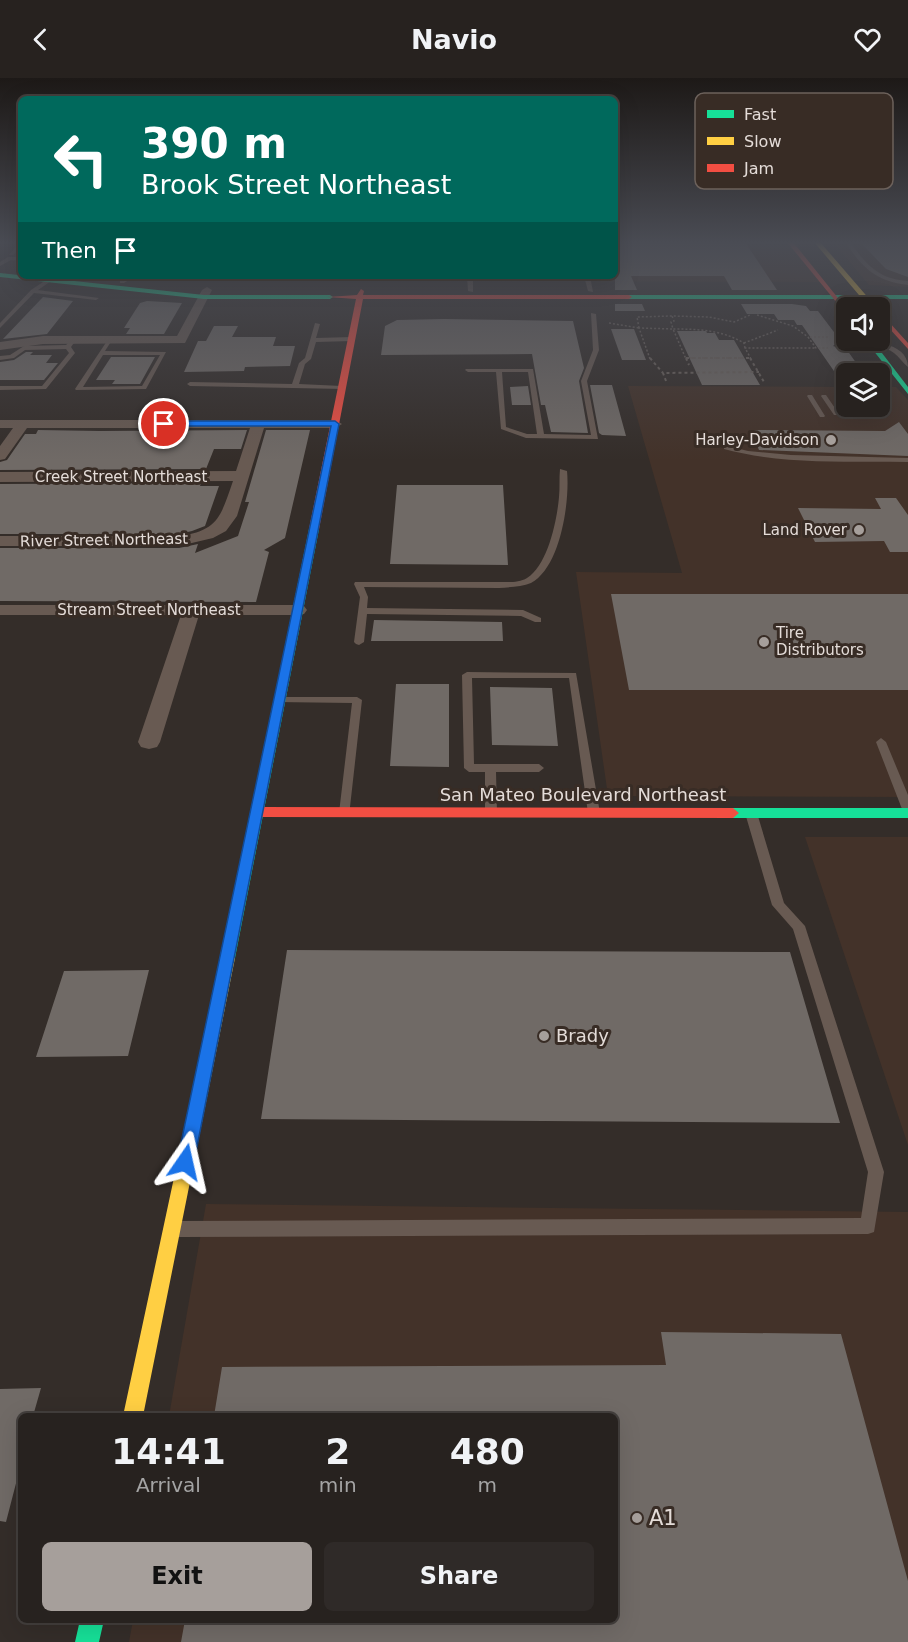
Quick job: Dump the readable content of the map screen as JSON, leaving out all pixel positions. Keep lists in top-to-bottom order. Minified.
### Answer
{"streets":{"main road":["San Mateo Boulevard Northeast"],"street":["Creek Street Northeast","River Street Northeast","Stream Street Northeast"]},"crossings":[["Creek Street Northeast","River Street Northeast"]],"places":["Harley-Davidson","Land Rover","Tire Distributors","Brady","A1"],"legend":["Fast","Slow","Jam"],"page":{"header":"Navio","turn":["390 m","Brook Street Northeast"],"then":"Then","eta":["14:41","Arrival","2","min","480","m"],"buttons":["Exit","Share"]}}
